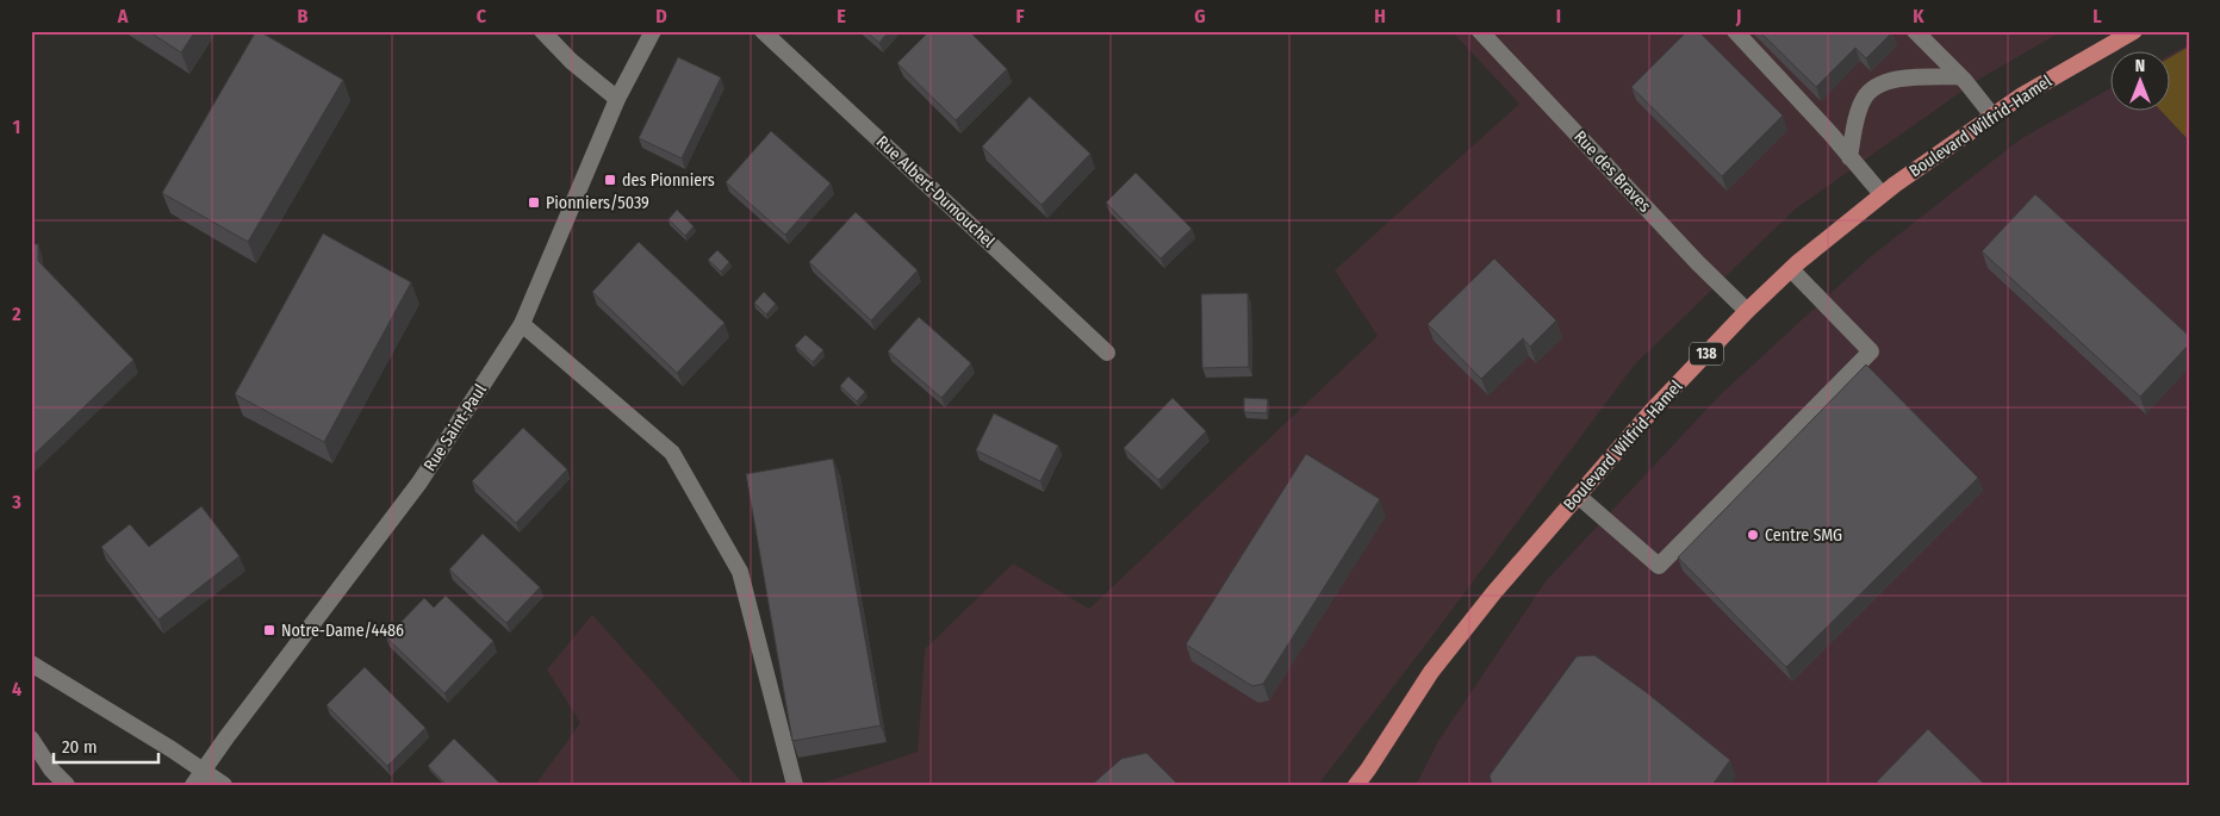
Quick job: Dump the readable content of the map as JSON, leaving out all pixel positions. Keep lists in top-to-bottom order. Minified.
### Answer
{"streets":{"main road":["Boulevard Wilfrid-Hamel","138"],"street":["Rue des Braves","Rue Albert-Dumouchel","Rue Saint-Paul"]},"crossings":[["Boulevard Wilfrid-Hamel","Rue des Braves"]],"places":{"transit":["des Pionniers","Pionniers/5039","Notre-Dame/4486"],"other":["Centre SMG"]},"scale_bar":"20 m","north":"top","grid":{"columns":["A","B","C","D","E","F","G","H","I","J","K","L"],"rows":["1","2","3","4"]}}
